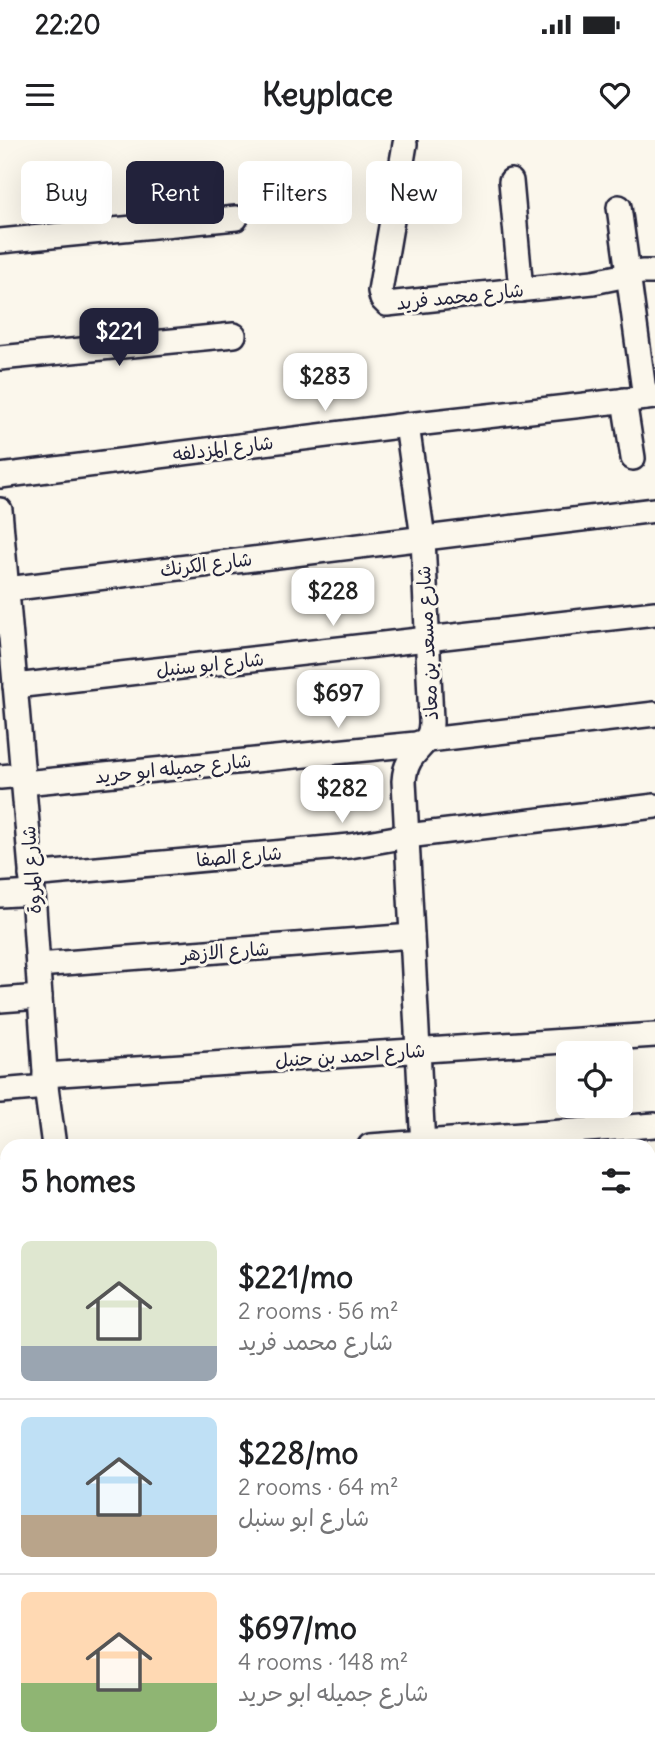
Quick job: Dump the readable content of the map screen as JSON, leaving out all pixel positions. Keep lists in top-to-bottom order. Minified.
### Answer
{"streets":{"street":["شارع محمد فريد","شارع المزدلفه","شارع الكرنك","شارع مسعد بن معاذ","شارع ابو سنبل","شارع جميله ابو حريد","شارع الصفا","شارع المروة","شارع الازهر","شارع احمد بن حنبل"]},"crossings":[["شارع المزدلفه","شارع مسعد بن معاذ"],["شارع الكرنك","شارع مسعد بن معاذ"],["شارع الكرنك","شارع المروة"],["شارع مسعد بن معاذ","شارع ابو سنبل"],["شارع مسعد بن معاذ","شارع جميله ابو حريد"],["شارع مسعد بن معاذ","شارع الصفا"],["شارع مسعد بن معاذ","شارع الازهر"],["شارع مسعد بن معاذ","شارع احمد بن حنبل"],["شارع ابو سنبل","شارع المروة"],["شارع جميله ابو حريد","شارع المروة"],["شارع الصفا","شارع المروة"],["شارع المروة","شارع الازهر"],["شارع المروة","شارع احمد بن حنبل"]],"page":{"status":"22:20","header":"Keyplace","chip":["Buy","Rent","Filters","New"],"price":["$221","$283","$228","$697","$282"],"heading":"5 homes","list":[{"name":"$221/mo","note":"2 rooms · 56 m² · شارع محمد فريد"},{"name":"$228/mo","note":"2 rooms · 64 m² · شارع ابو سنبل"},{"name":"$697/mo","note":"4 rooms · 148 m² · شارع جميله ابو حريد"}]}}
